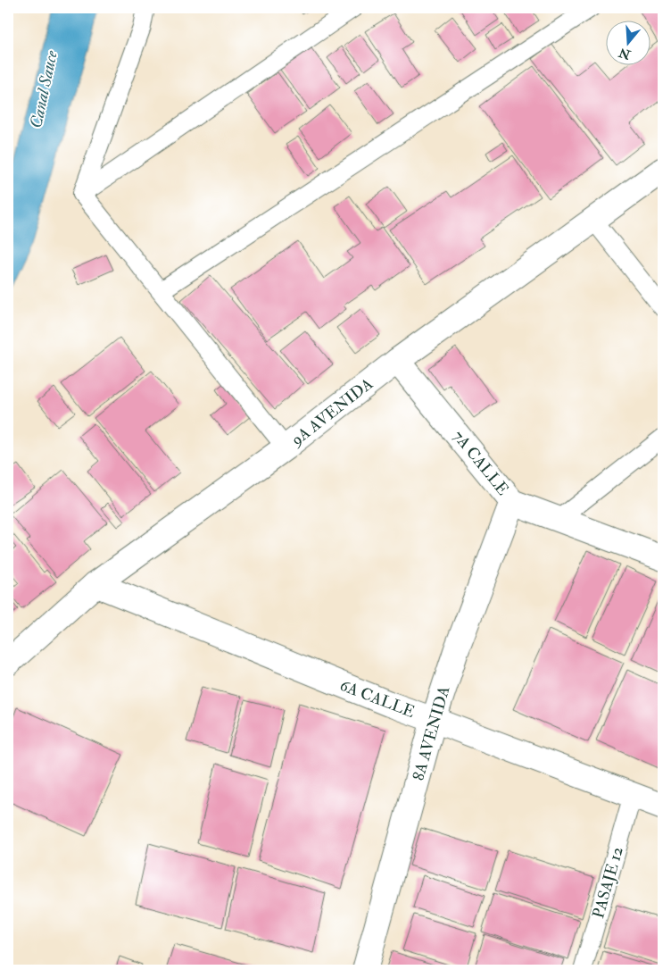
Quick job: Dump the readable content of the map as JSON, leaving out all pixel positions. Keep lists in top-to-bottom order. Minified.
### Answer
{"streets":{"street":["9A AVENIDA","7A CALLE","6A CALLE","8A AVENIDA"],"lane":["PASAJE 12"]},"crossings":[["9A AVENIDA","7A CALLE"],["9A AVENIDA","6A CALLE"],["7A CALLE","8A AVENIDA"],["6A CALLE","8A AVENIDA"],["6A CALLE","PASAJE 12"]],"water":["Canal Sauce"],"north":"bottom"}
